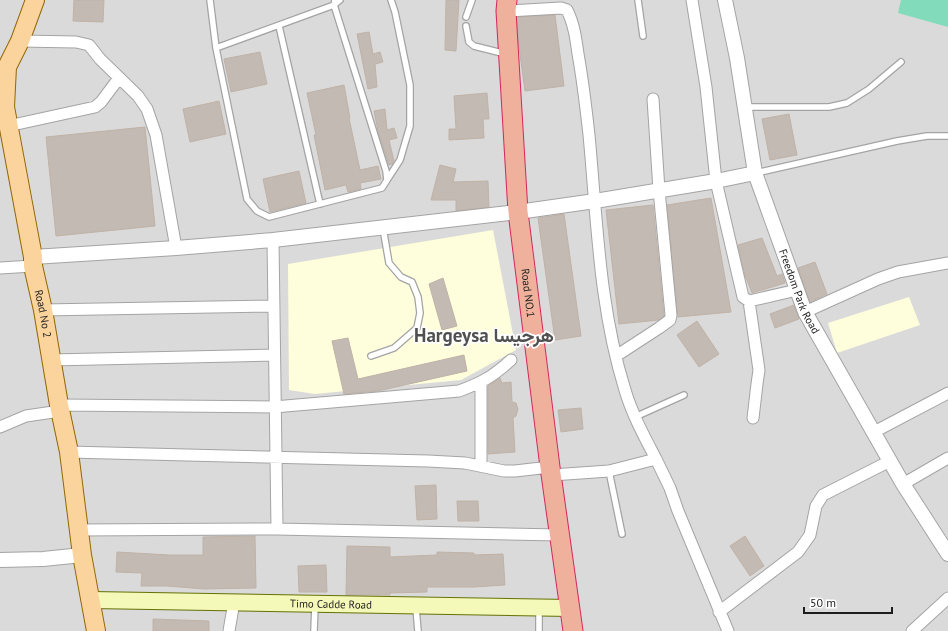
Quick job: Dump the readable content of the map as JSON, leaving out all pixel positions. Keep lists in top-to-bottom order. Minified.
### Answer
{"streets":{"highway":["Road NO.1"],"main road":["Road No 2","Timo Cadde Road"],"street":["Freedom Park Road"]},"crossings":[["Road NO.1","Timo Cadde Road"],["Road No 2","Timo Cadde Road"]],"districts":["Hargeysa هرجيسا"],"scale_bar":"50 m"}
